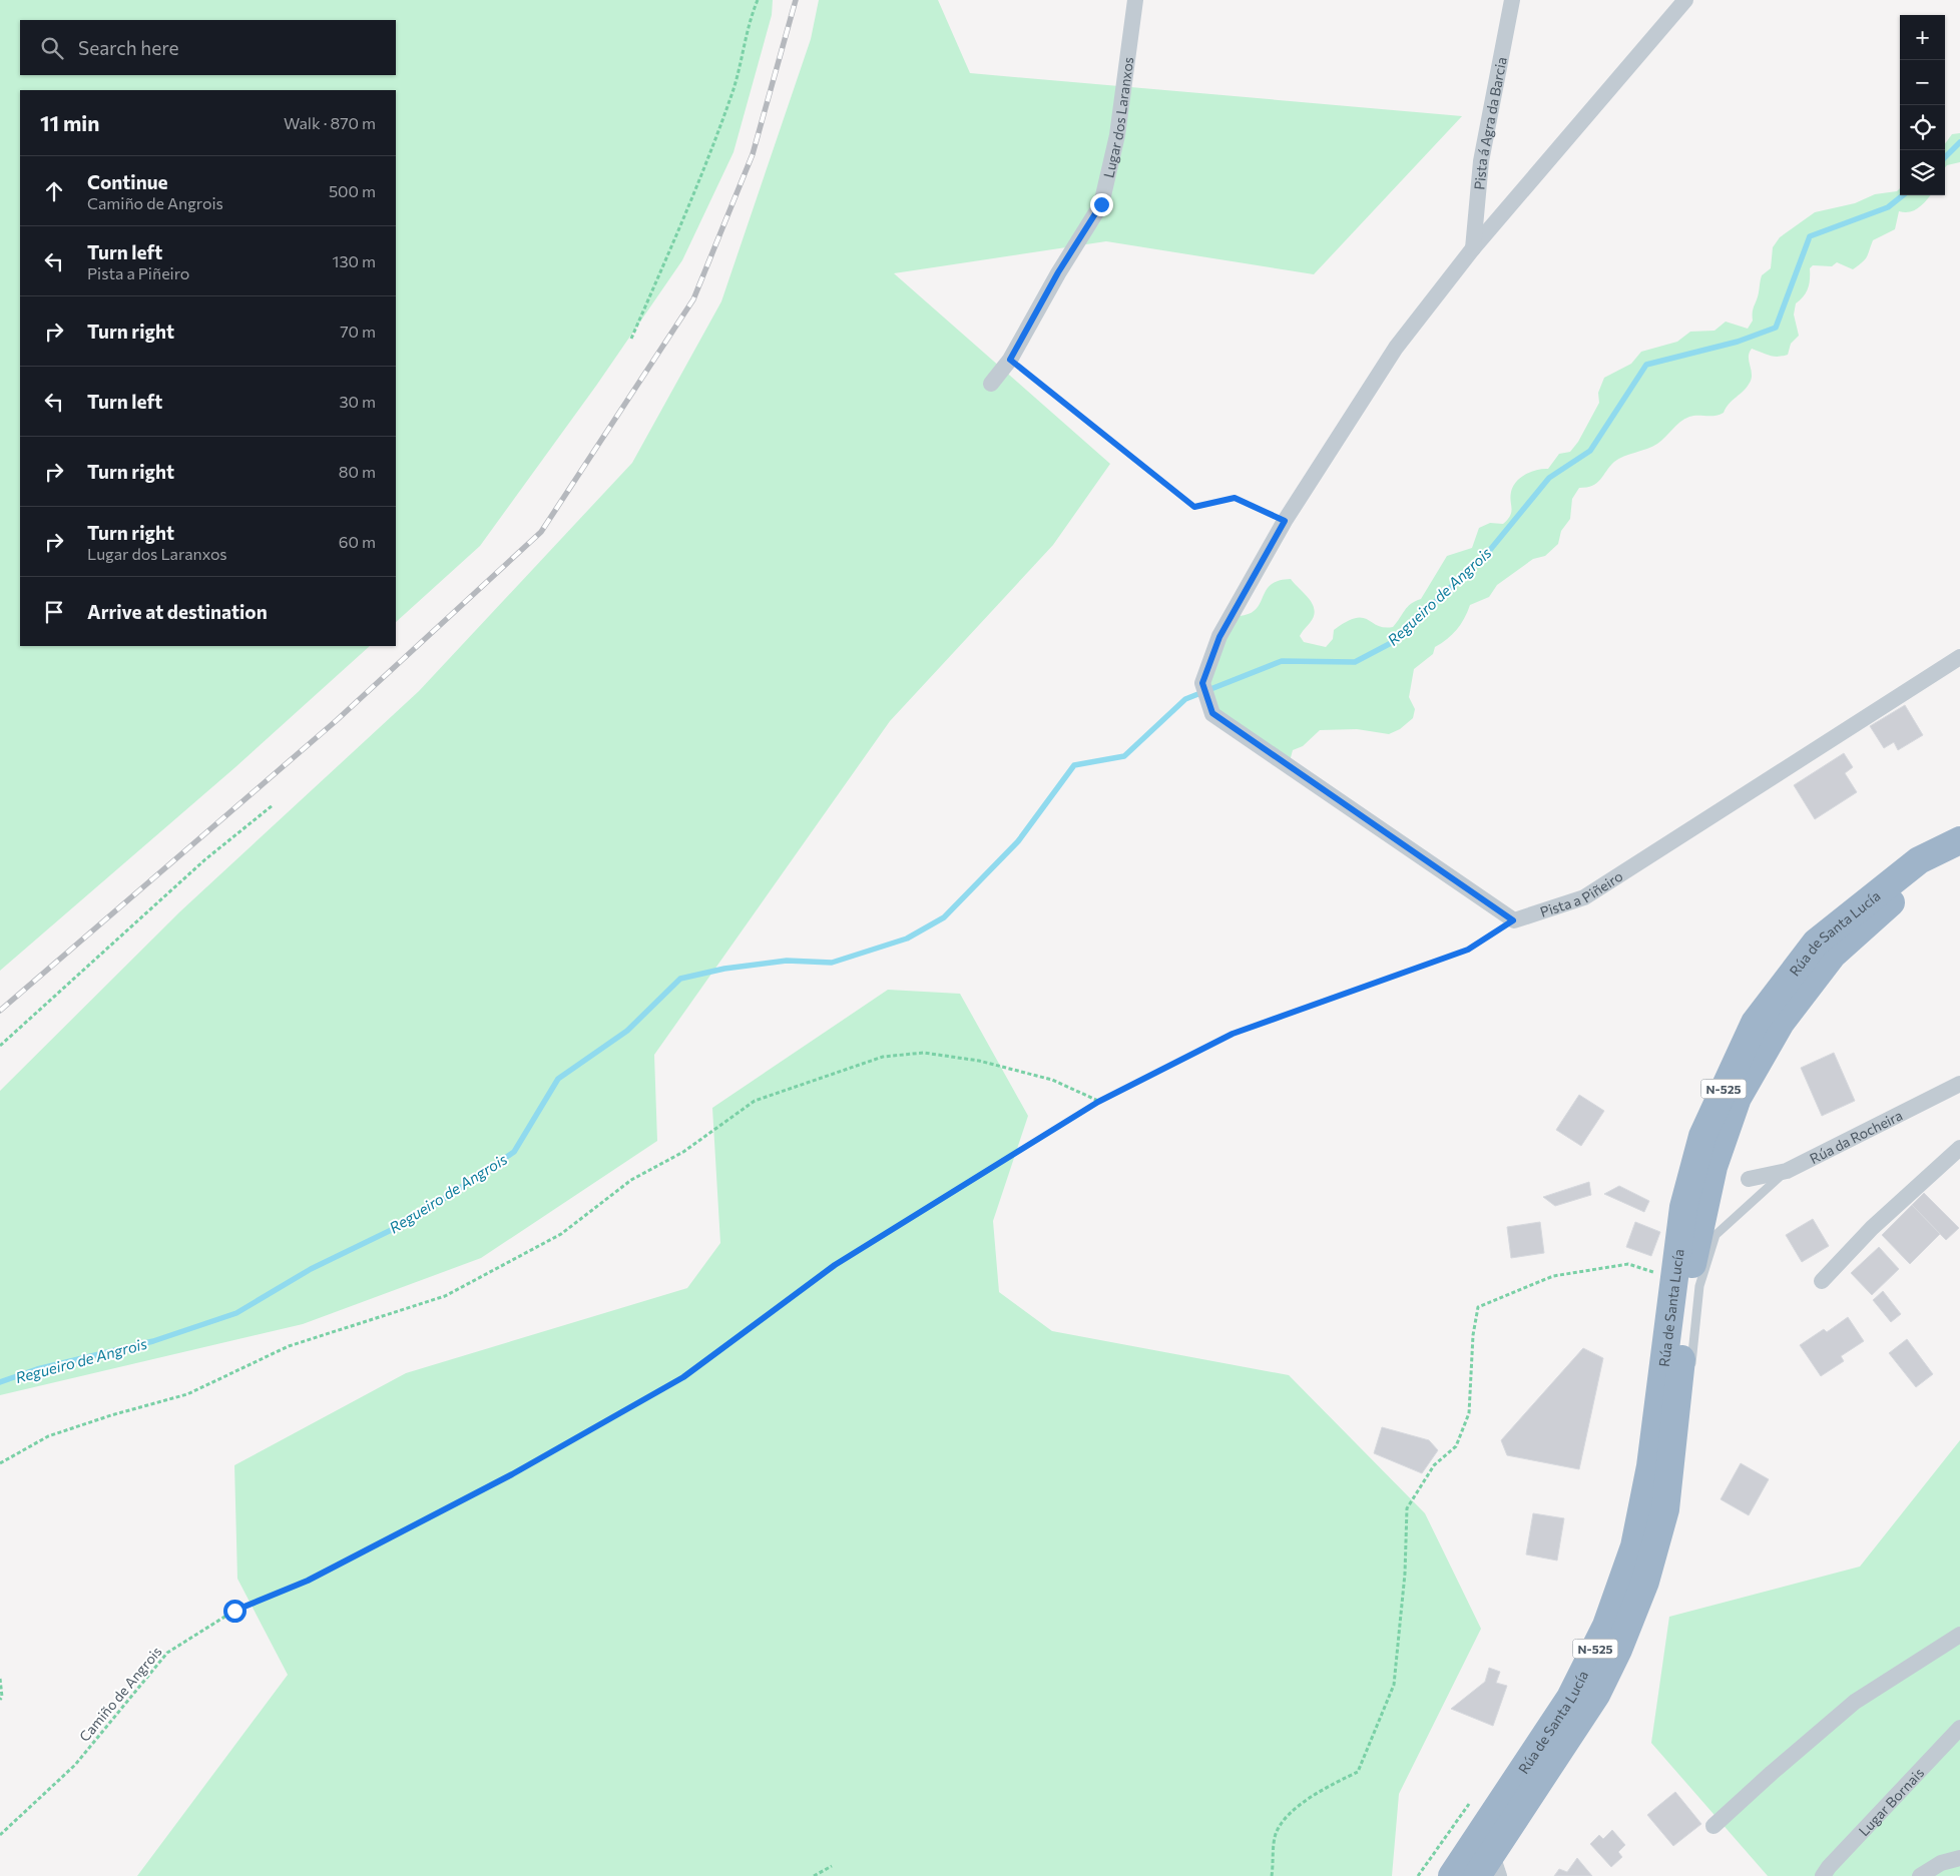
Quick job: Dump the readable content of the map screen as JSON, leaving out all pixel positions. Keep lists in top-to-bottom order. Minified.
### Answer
{"streets":{"highway":["Rúa de Santa Lucía","N-525"],"street":["Lugar dos Laranxos","Pista á Agra da Barcia","Pista a Piñeiro","Rúa da Rocheira","Lugar Bornais"],"path":["Camiño de Angrois"]},"crossings":[["Pista a Piñeiro","Camiño de Angrois"],["Rúa de Santa Lucía","N-525"]],"water":["Regueiro de Angrois"],"page":{"map_buttons":["+","−"],"search":"Search here","heading":["11 min","Walk · 870 m"],"list":[["Continue","Camiño de Angrois","500 m"],["Turn left","Pista a Piñeiro","130 m"],["Turn right","70 m"],["Turn left","30 m"],["Turn right","80 m"],["Turn right","Lugar dos Laranxos","60 m"],"Arrive at destination"]}}
